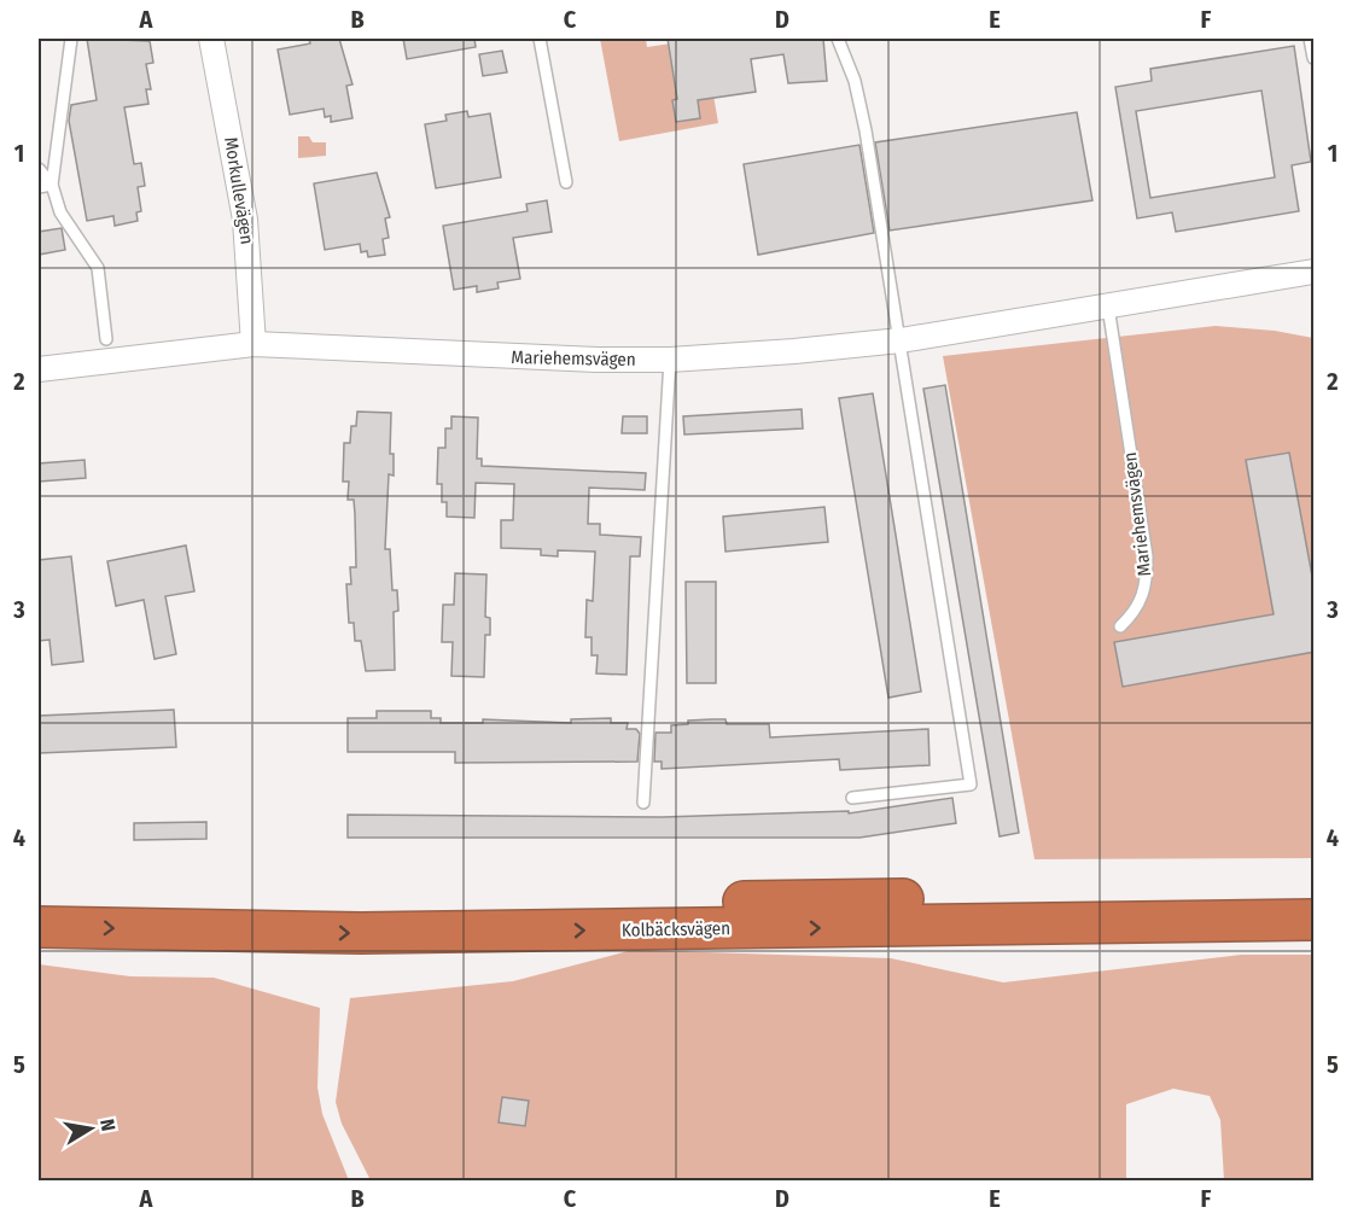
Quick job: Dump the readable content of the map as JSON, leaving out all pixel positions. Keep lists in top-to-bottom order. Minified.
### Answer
{"streets":{"highway":["Kolbäcksvägen"],"street":["Morkullevägen","Mariehemsvägen"]},"crossings":[["Morkullevägen","Mariehemsvägen"]],"north":"right","grid":{"columns":["A","B","C","D","E","F"],"rows":["1","2","3","4","5"]}}
